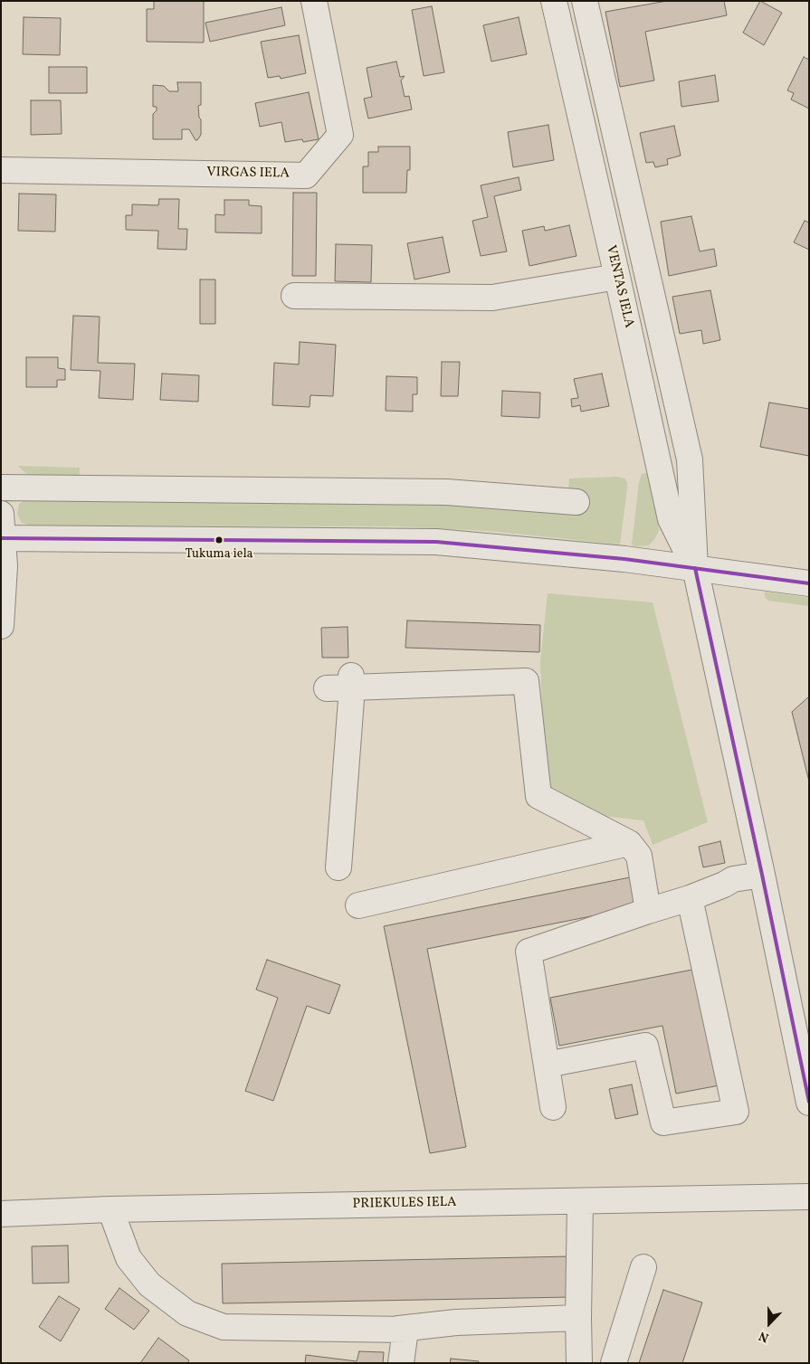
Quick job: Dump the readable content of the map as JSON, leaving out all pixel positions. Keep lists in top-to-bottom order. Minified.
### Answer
{"streets":{"street":["VIRGAS IELA","VENTAS IELA","PRIEKULES IELA"]},"places":["Tukuma iela"],"north":"bottom"}
